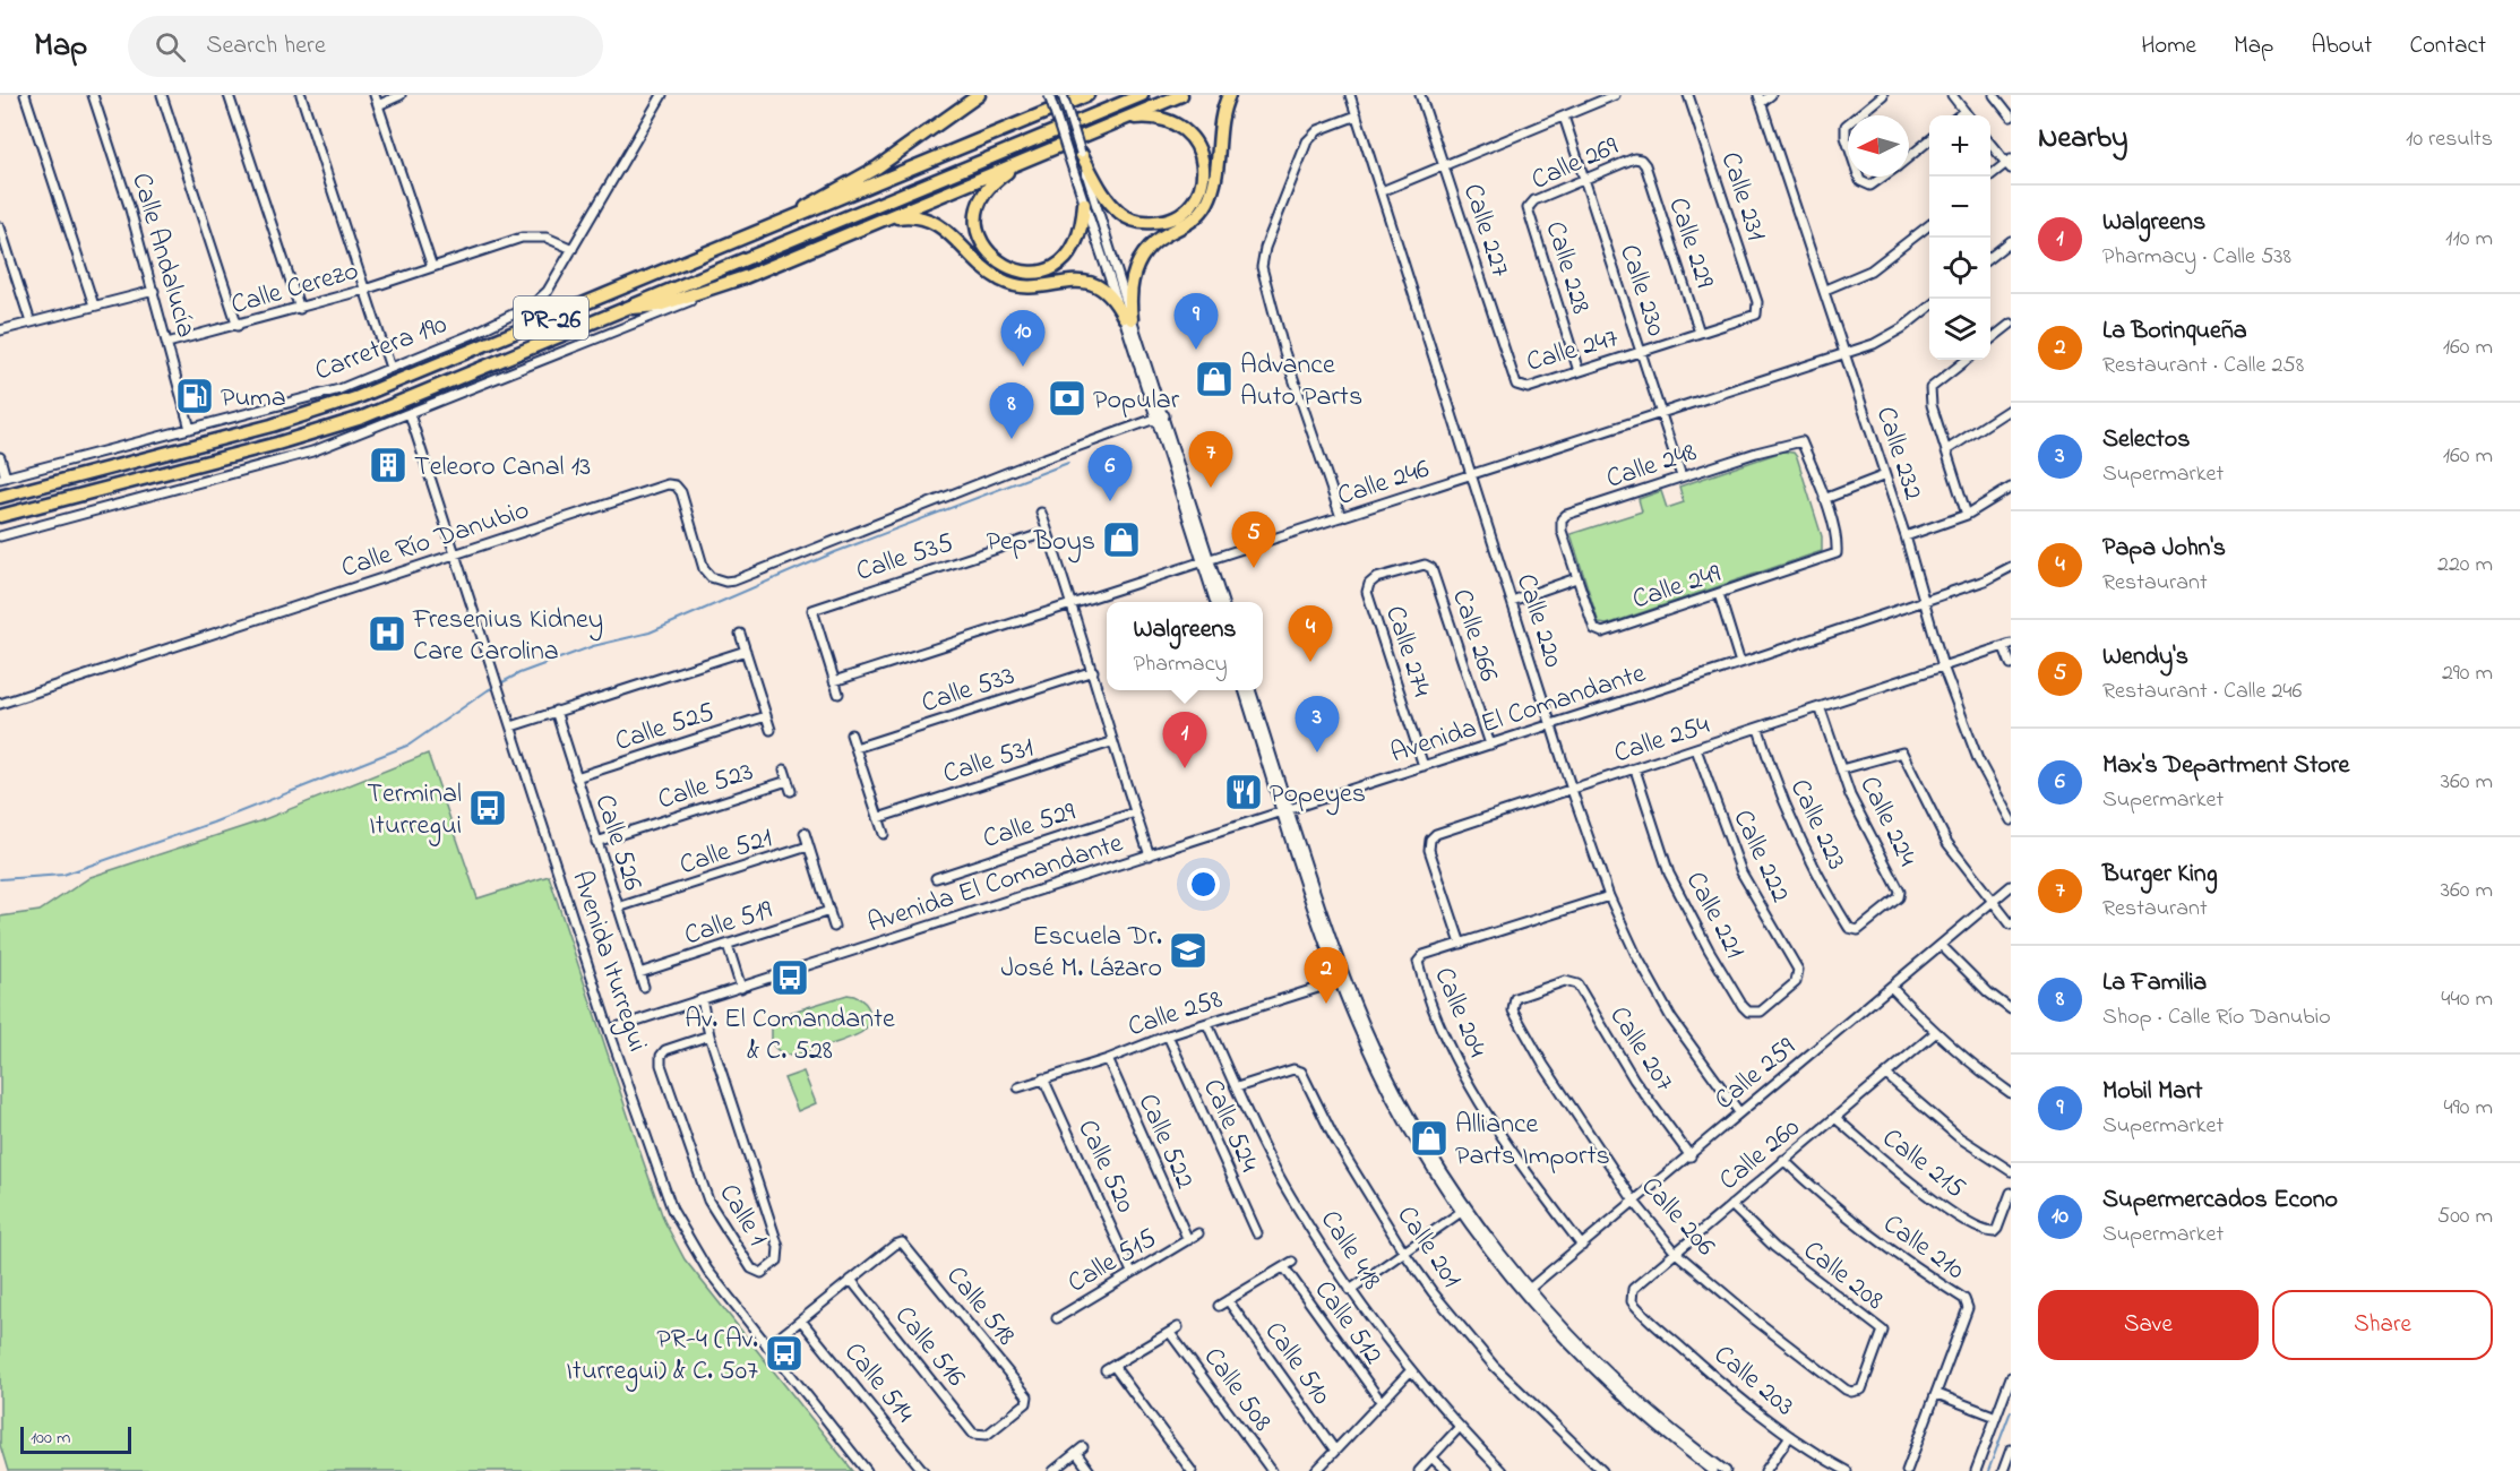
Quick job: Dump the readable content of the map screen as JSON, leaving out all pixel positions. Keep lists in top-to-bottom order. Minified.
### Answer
{"streets":{"highway":["PR-26"],"street":["Calle 269","Calle 231","Calle 227","Calle 229","Calle Andalucía","Calle 228","Calle Cerezo","Calle 230","Carretera 190","Calle 247","Calle 232","Calle 248","Calle 246","Calle Río Danubio","Calle 535","Calle 249","Calle 220","Calle 266","Calle 274","Calle 533","Avenida El Comandante","Calle 525","Calle 254","Calle 531","Calle 523","Calle 224","Calle 529","Calle 223","Calle 526","Calle 521","Calle 222","Calle 221","Calle 519","Avenida Iturregui","Calle 258","Calle 204","Calle 207","Calle 259","Calle 524","Calle 522","Calle 260","Calle 215","Calle 520","Calle 1","Calle 206","Calle 201","Calle 210","Calle 418","Calle 515","Calle 208","Calle 518","Calle 512","Calle 516","Calle 510","Calle 203","Calle 514","Calle 508"]},"crossings":[["Calle 269","Calle 229"],["Calle 269","Calle 228"],["Calle 269","Calle 230"],["Calle 231","Calle 247"],["Calle 227","Calle 247"],["Calle 229","Calle 247"],["Calle Andalucía","Calle Cerezo"],["Calle Andalucía","Carretera 190"],["Calle 228","Calle 247"],["Calle Cerezo","Carretera 190"],["Calle 230","Calle 247"],["Calle 230","Calle 248"],["Calle 230","Calle 246"],["Calle 232","Calle 246"],["Calle 232","Avenida El Comandante"],["Calle 232","Calle 254"],["Calle 248","Calle 249"],["Calle 246","Calle 535"],["Calle 246","Calle 220"],["Calle Río Danubio","Avenida Iturregui"],["Calle 220","Avenida El Comandante"],["Calle 220","Calle 254"],["Calle 220","Calle 204"],["Calle 220","Calle 259"],["Calle 266","Calle 274"],["Calle 266","Avenida El Comandante"],["Calle 274","Avenida El Comandante"],["Avenida El Comandante","Avenida Iturregui"],["Avenida El Comandante","Calle 1"],["Calle 525","Calle 526"],["Calle 254","Calle 224"],["Calle 254","Calle 223"],["Calle 254","Calle 222"],["Calle 254","Calle 221"],["Calle 254","Calle 204"],["Calle 523","Calle 526"],["Calle 224","Calle 223"],["Calle 526","Calle 521"],["Calle 526","Calle 519"],["Calle 222","Calle 221"],["Calle 258","Calle 524"],["Calle 258","Calle 522"],["Calle 258","Calle 520"],["Calle 258","Calle 418"],["Calle 204","Calle 259"],["Calle 207","Calle 259"],["Calle 207","Calle 206"],["Calle 259","Calle 206"],["Calle 522","Calle 515"],["Calle 260","Calle 215"],["Calle 260","Calle 206"],["Calle 260","Calle 210"],["Calle 260","Calle 208"],["Calle 260","Calle 203"],["Calle 520","Calle 515"],["Calle 206","Calle 208"],["Calle 201","Calle 418"],["Calle 518","Calle 516"]],"places":{"shop":["Advance Auto Parts","Pep Boys","Alliance Parts Imports"],"fuel station":["Puma"],"bank":["Popular"],"building":["Teleoro Canal 13"],"hospital":["Fresenius Kidney Care Carolina"],"restaurant":["Popeyes"],"bus stop":["Terminal Iturregui","Av. El Comandante & C. 528","PR-4 (Av. Iturregui) & C. 507"],"school or university":["Escuela Dr. José M. Lázaro"]},"scale_bar":"100 m","north":"left","page":{"header":"Map","search":"Search here","nav":["Home","Map","About","Contact"],"heading":["Nearby","10 results"],"map_buttons":["+","−"],"list":[{"mark":"1","name":"Walgreens","note":"Pharmacy · Calle 538","value":"110 m"},{"mark":"2","name":"La Borinqueña","note":"Restaurant · Calle 258","value":"160 m"},{"mark":"3","name":"Selectos","note":"Supermarket","value":"160 m"},{"mark":"4","name":"Papa John's","note":"Restaurant","value":"220 m"},{"mark":"5","name":"Wendy's","note":"Restaurant · Calle 246","value":"290 m"},{"mark":"6","name":"Max's Department Store","note":"Supermarket","value":"360 m"},{"mark":"7","name":"Burger King","note":"Restaurant","value":"360 m"},{"mark":"8","name":"La Familia","note":"Shop · Calle Río Danubio","value":"440 m"},{"mark":"9","name":"Mobil Mart","note":"Supermarket","value":"490 m"},{"mark":"10","name":"Supermercados Econo","note":"Supermarket","value":"500 m"}],"pins":["9","10","8","7","6","5","4","3","1","2"],"popup":["Walgreens","Pharmacy"],"buttons":["Save","Share"],"scale":"100 m"}}
